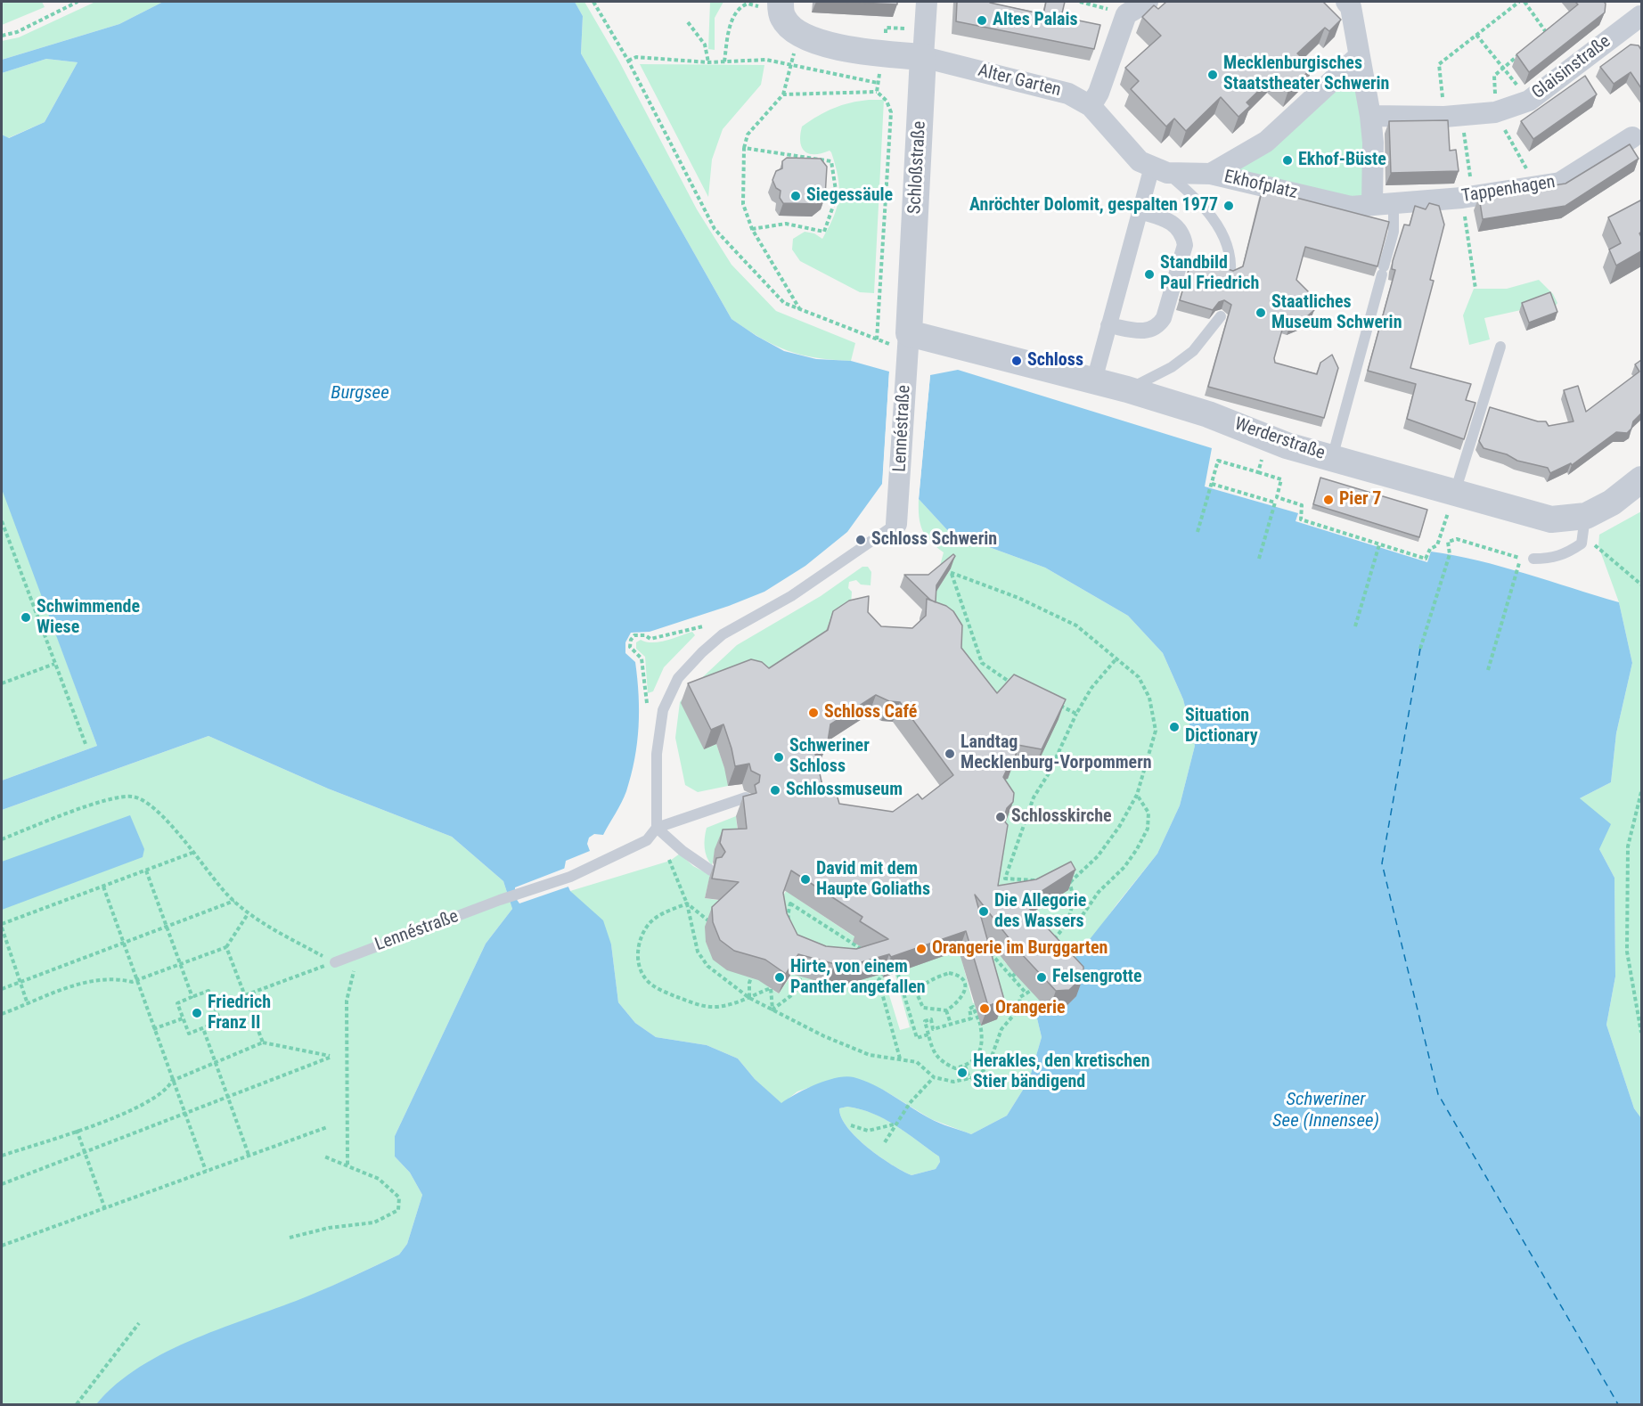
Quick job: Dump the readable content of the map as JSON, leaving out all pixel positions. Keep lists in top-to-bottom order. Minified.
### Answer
{"streets":{"street":["Glaisinstraße","Alter Garten","Schloßstraße","Ekhofplatz","Tappenhagen","Lennéstraße","Werderstraße"]},"crossings":[["Alter Garten","Schloßstraße"],["Schloßstraße","Lennéstraße"],["Schloßstraße","Werderstraße"],["Ekhofplatz","Tappenhagen"],["Lennéstraße","Werderstraße"]],"water":["Burgsee","Schweriner See (Innensee)"],"places":["Altes Palais","Mecklenburgisches Staatstheater Schwerin","Ekhof-Büste","Siegessäule","Anröchter Dolomit, gespalten 1977","Standbild Paul Friedrich","Staatliches Museum Schwerin","Schloss","Pier 7","Schloss Schwerin","Schwimmende Wiese","Schloss Café","Situation Dictionary","Landtag Mecklenburg-Vorpommern","Schweriner Schloss","Schlossmuseum","Schlosskirche","David mit dem Haupte Goliaths","Die Allegorie des Wassers","Orangerie im Burggarten","Hirte, von einem Panther angefallen","Felsengrotte","Orangerie","Friedrich Franz II","Herakles, den kretischen Stier bändigend"]}
